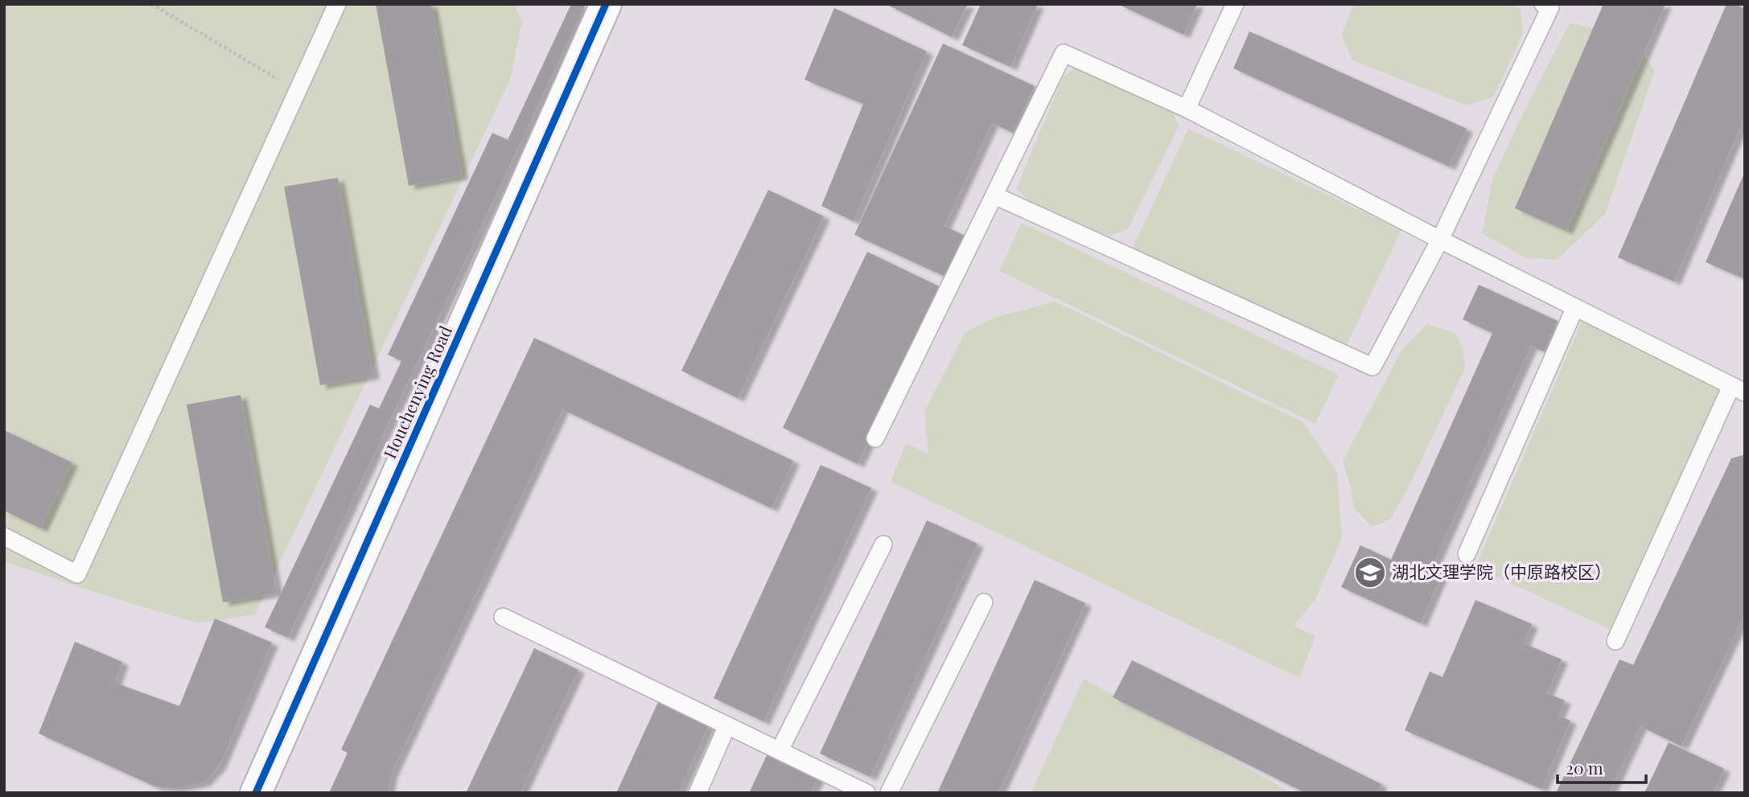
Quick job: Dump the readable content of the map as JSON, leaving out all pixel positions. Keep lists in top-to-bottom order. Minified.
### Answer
{"streets":{"street":["Houchenying Road"]},"places":{"school or university":["湖北文理学院（中原路校区）"]},"scale_bar":"20 m"}
